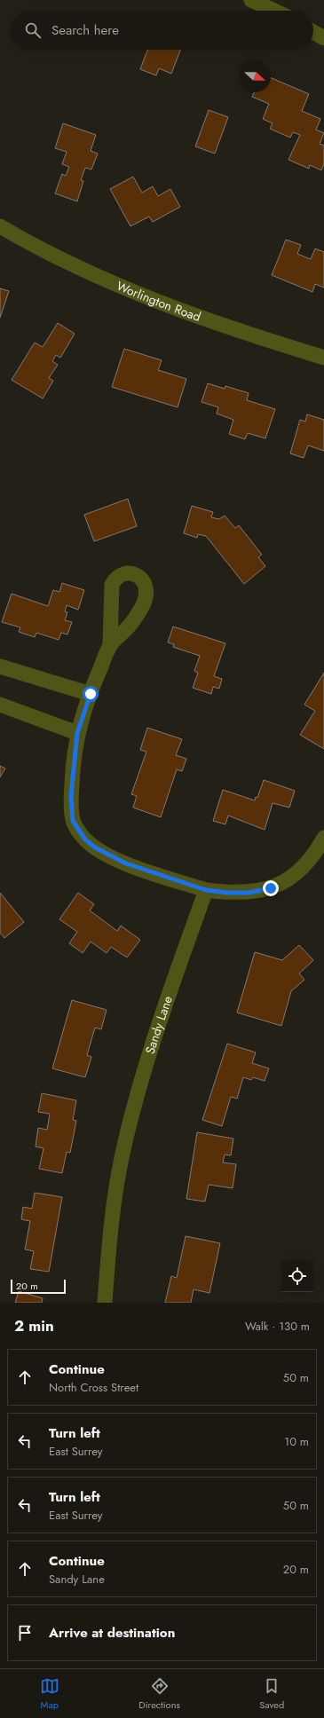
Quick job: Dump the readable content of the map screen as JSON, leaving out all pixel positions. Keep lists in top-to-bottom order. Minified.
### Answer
{"streets":{"street":["Worlington Road","Sandy Lane"]},"scale_bar":"20 m","north":"right","page":{"search":"Search here","scale":"20 m","heading":["2 min","Walk · 130 m"],"list":[["Continue","North Cross Street","50 m"],["Turn left","East Surrey","10 m"],["Turn left","East Surrey","50 m"],["Continue","Sandy Lane","20 m"],"Arrive at destination"],"nav":["Map","Directions","Saved"]}}
